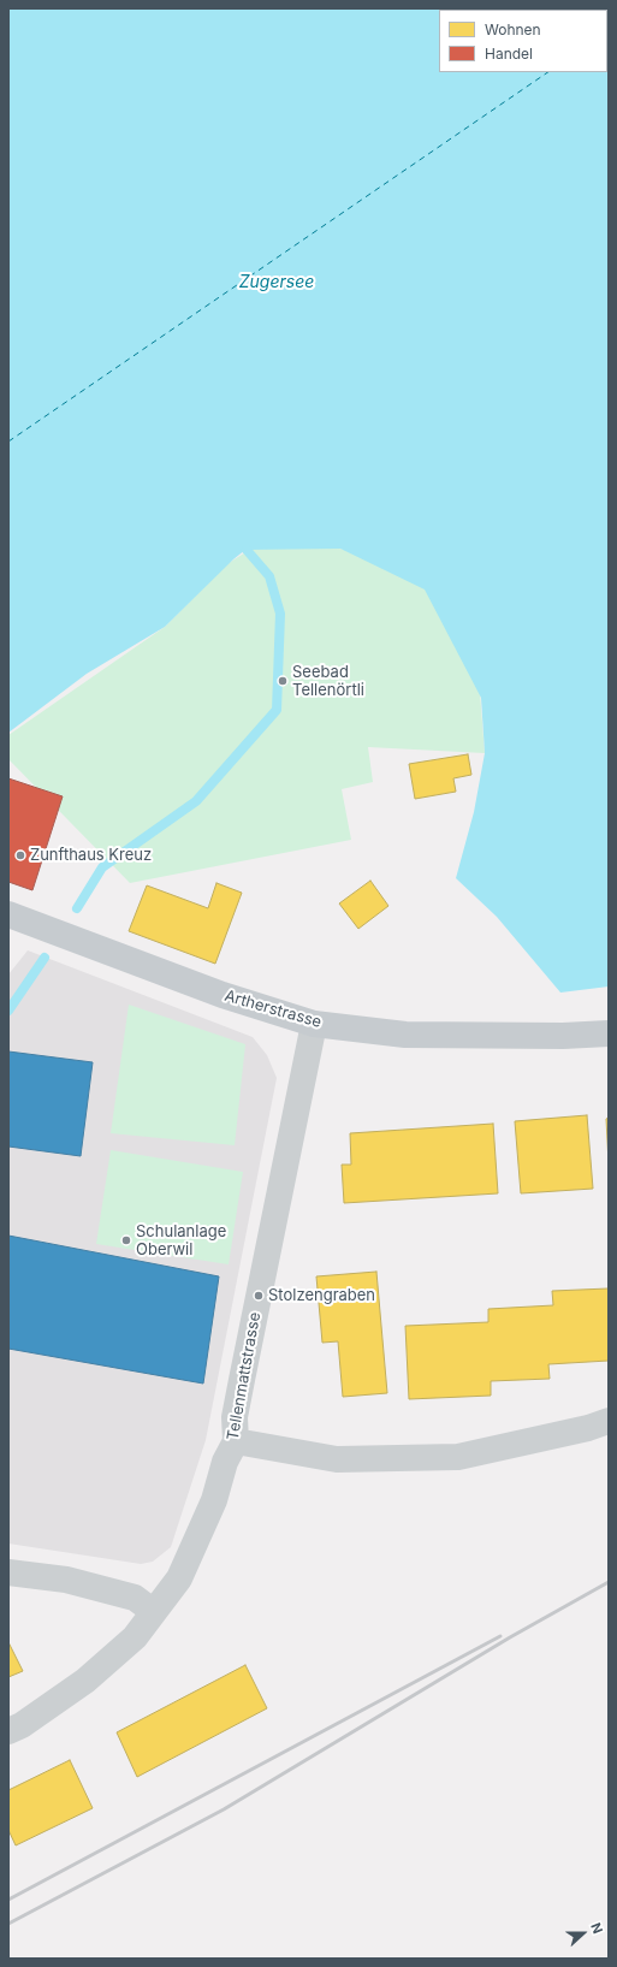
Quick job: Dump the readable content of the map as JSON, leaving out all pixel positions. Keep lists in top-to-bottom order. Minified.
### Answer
{"streets":{"main road":["Artherstrasse"],"street":["Tellenmattstrasse"]},"crossings":[["Artherstrasse","Tellenmattstrasse"]],"water":["Zugersee"],"places":["Seebad Tellenörtli","Zunfthaus Kreuz","Schulanlage Oberwil","Stolzengraben"],"legend":["Wohnen","Handel"],"north":"right"}
